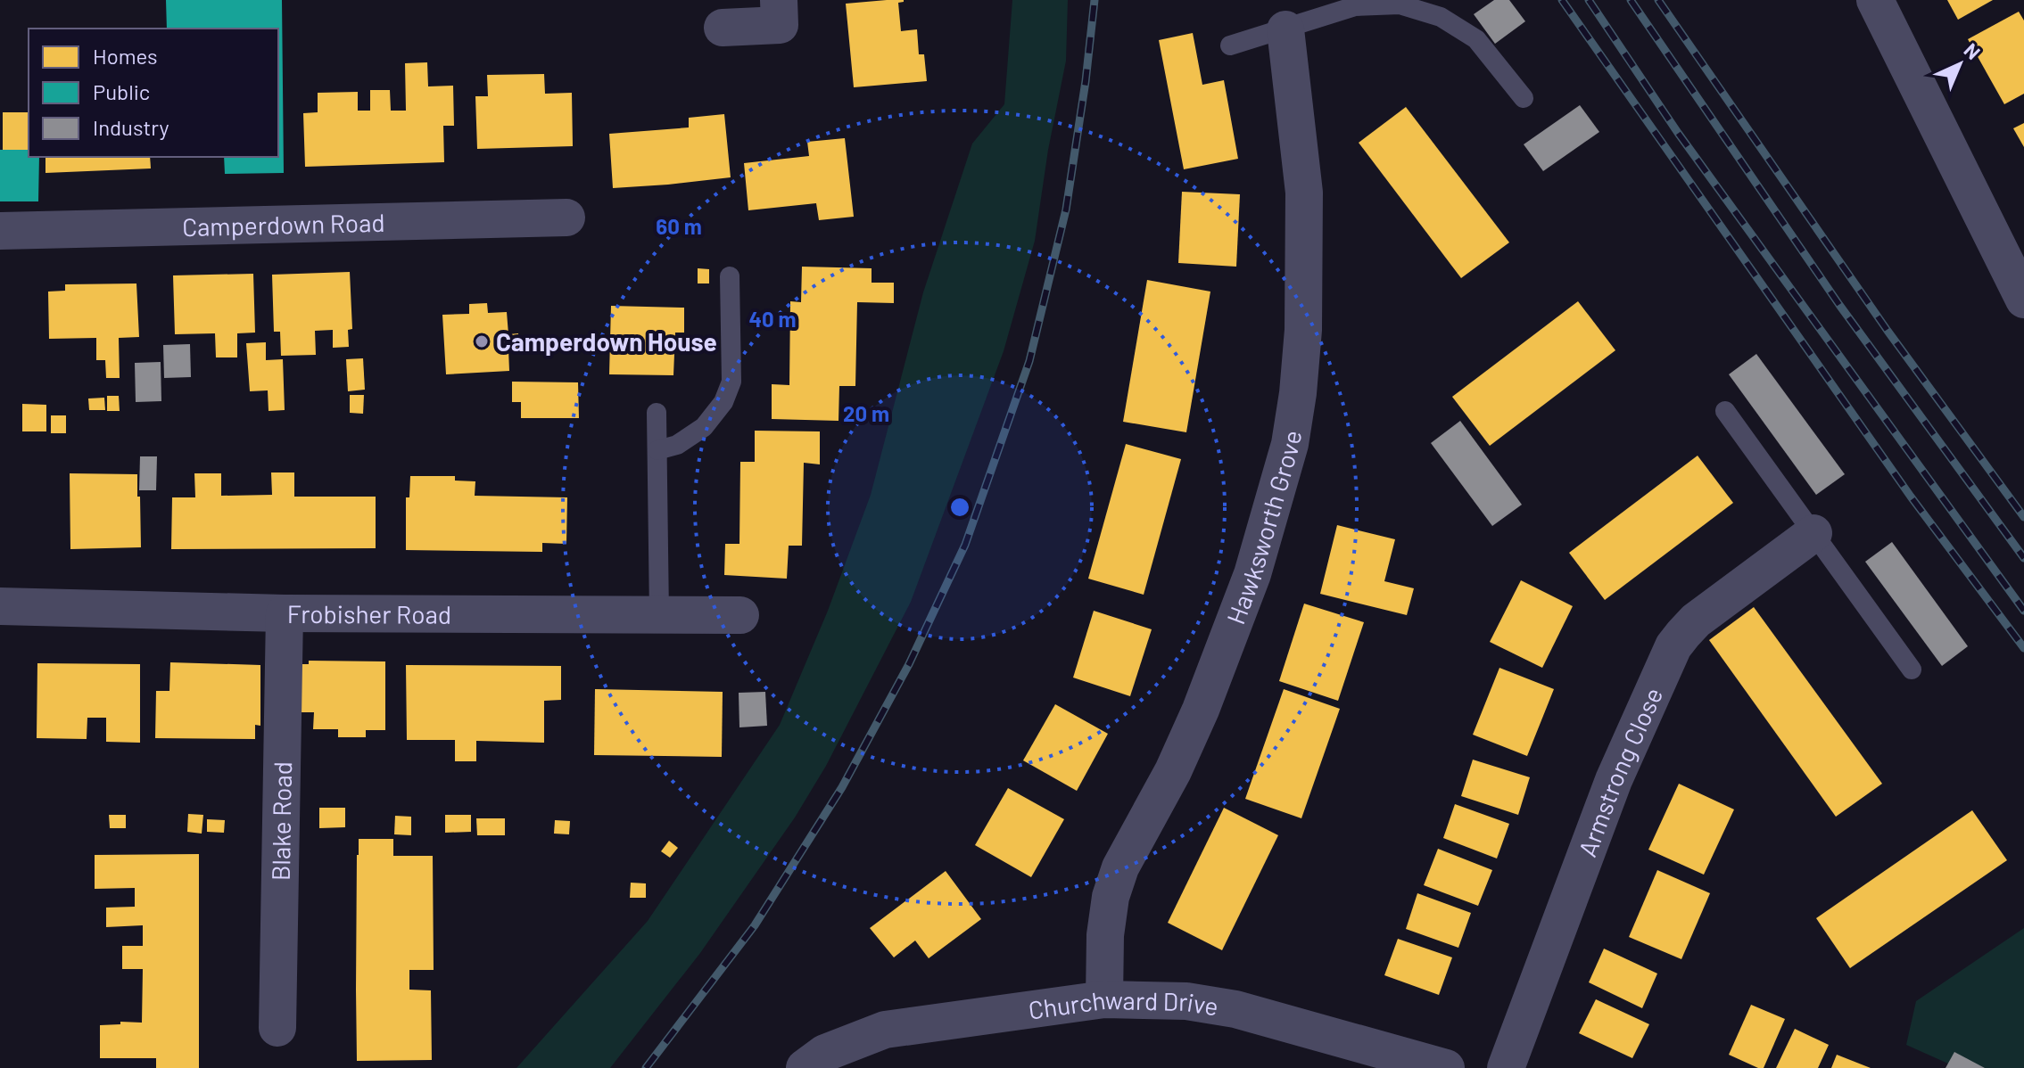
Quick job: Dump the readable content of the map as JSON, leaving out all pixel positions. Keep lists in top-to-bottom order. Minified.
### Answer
{"streets":{"street":["Camperdown Road","Hawksworth Grove","Frobisher Road","Armstrong Close","Blake Road","Churchward Drive"]},"crossings":[["Hawksworth Grove","Churchward Drive"],["Frobisher Road","Blake Road"]],"places":["Camperdown House"],"legend":["Homes","Public","Industry"],"north":"top right","rings":["60 m","40 m","20 m"]}
